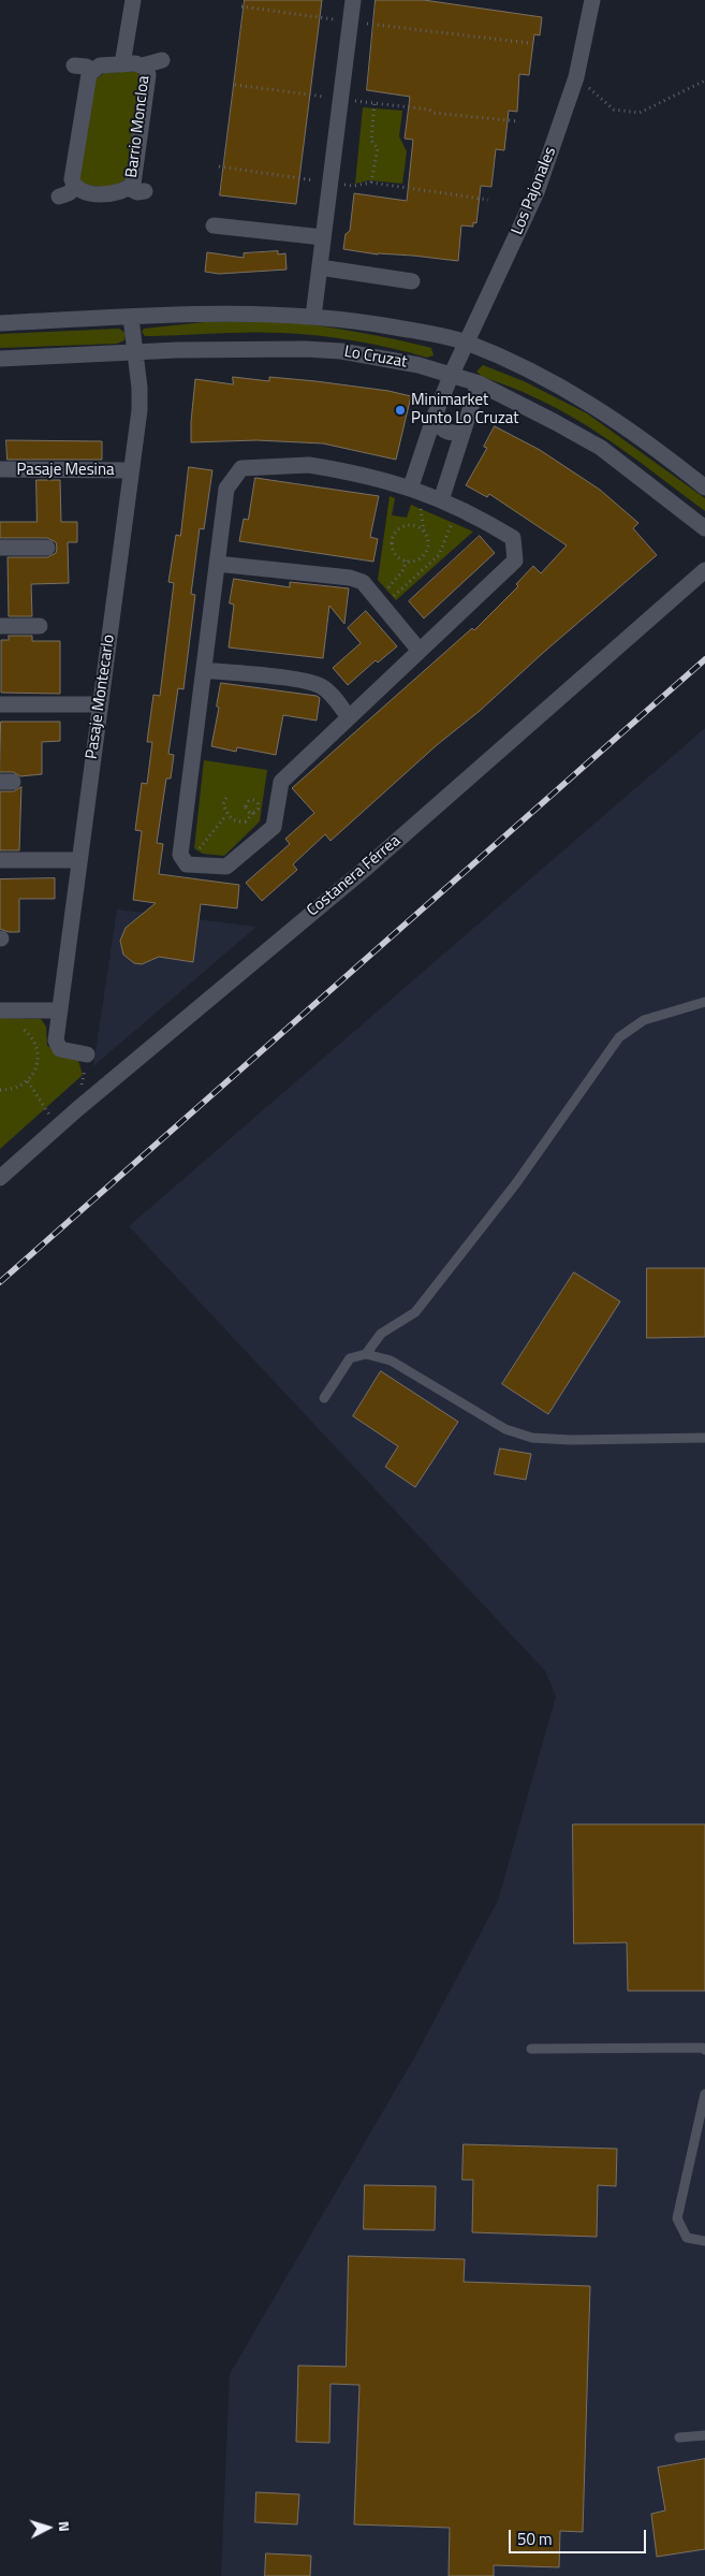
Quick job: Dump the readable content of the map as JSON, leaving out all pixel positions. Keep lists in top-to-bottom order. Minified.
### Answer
{"streets":{"street":["Barrio Moncloa","Los Pajonales","Lo Cruzat","Pasaje Mesina","Pasaje Montecarlo","Costanera Férrea"]},"crossings":[["Los Pajonales","Lo Cruzat"],["Lo Cruzat","Pasaje Montecarlo"],["Pasaje Mesina","Pasaje Montecarlo"]],"places":["Minimarket Punto Lo Cruzat"],"scale_bar":"50 m","north":"right"}
